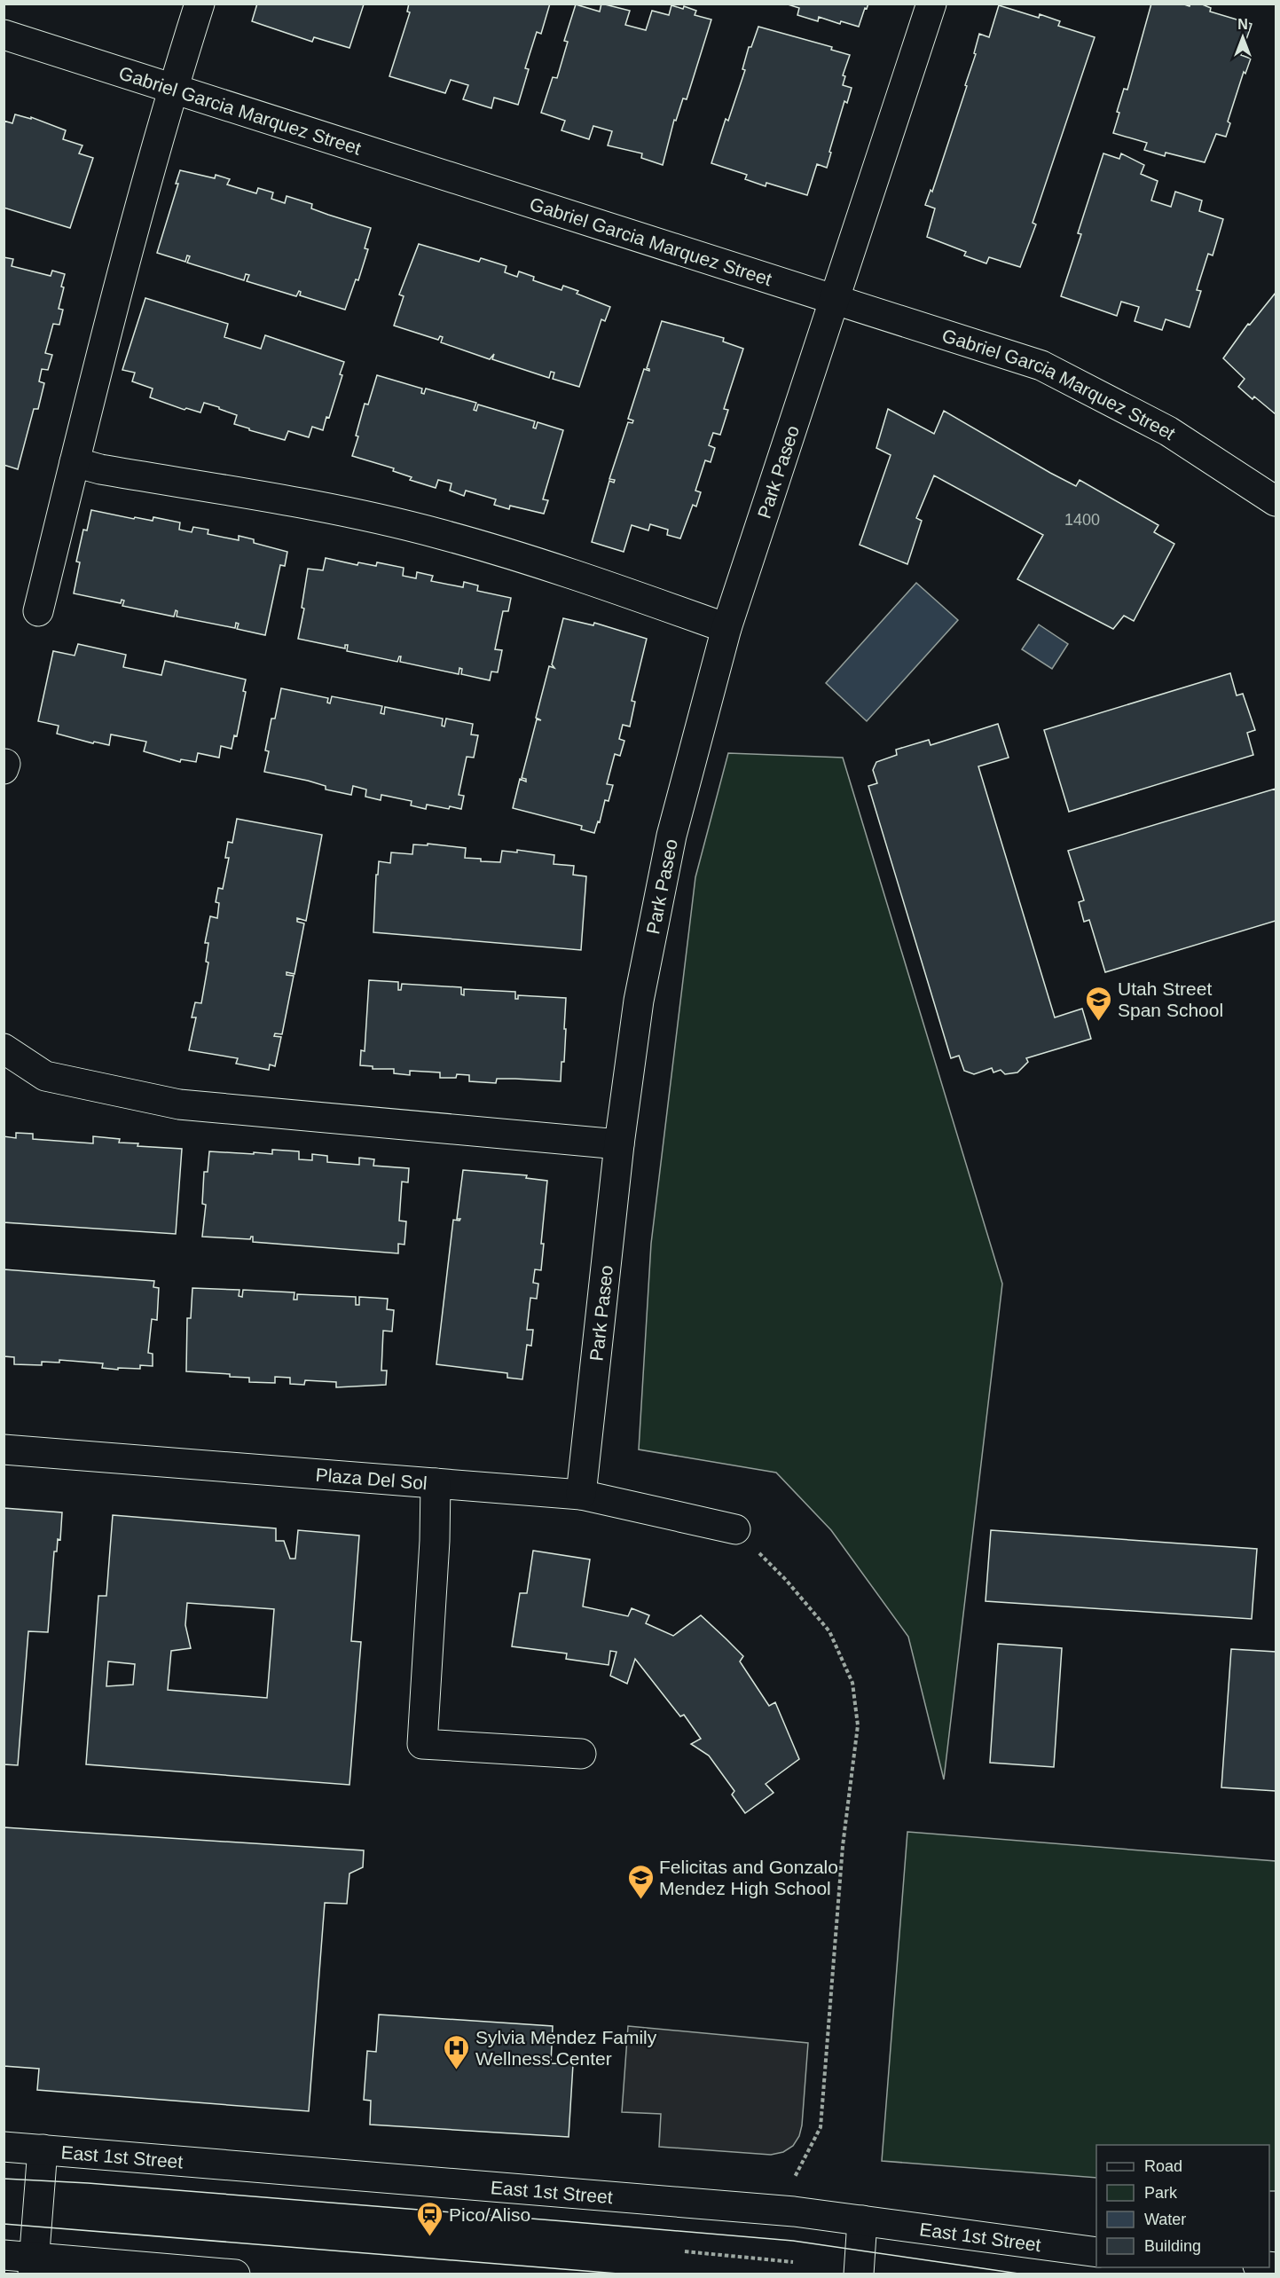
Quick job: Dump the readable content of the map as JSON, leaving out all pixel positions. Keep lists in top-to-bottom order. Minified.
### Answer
{"streets":{"street":["Gabriel Garcia Marquez Street","Park Paseo","Plaza Del Sol","East 1st Street"]},"crossings":[["Gabriel Garcia Marquez Street","Park Paseo"],["Park Paseo","Plaza Del Sol"]],"places":{"school or university":["Utah Street Span School","Felicitas and Gonzalo Mendez High School"],"hospital":["Sylvia Mendez Family Wellness Center"],"station":["Pico/Aliso"]},"house_numbers":["1400"],"legend":["Road","Park","Water","Building"],"north":"top"}
